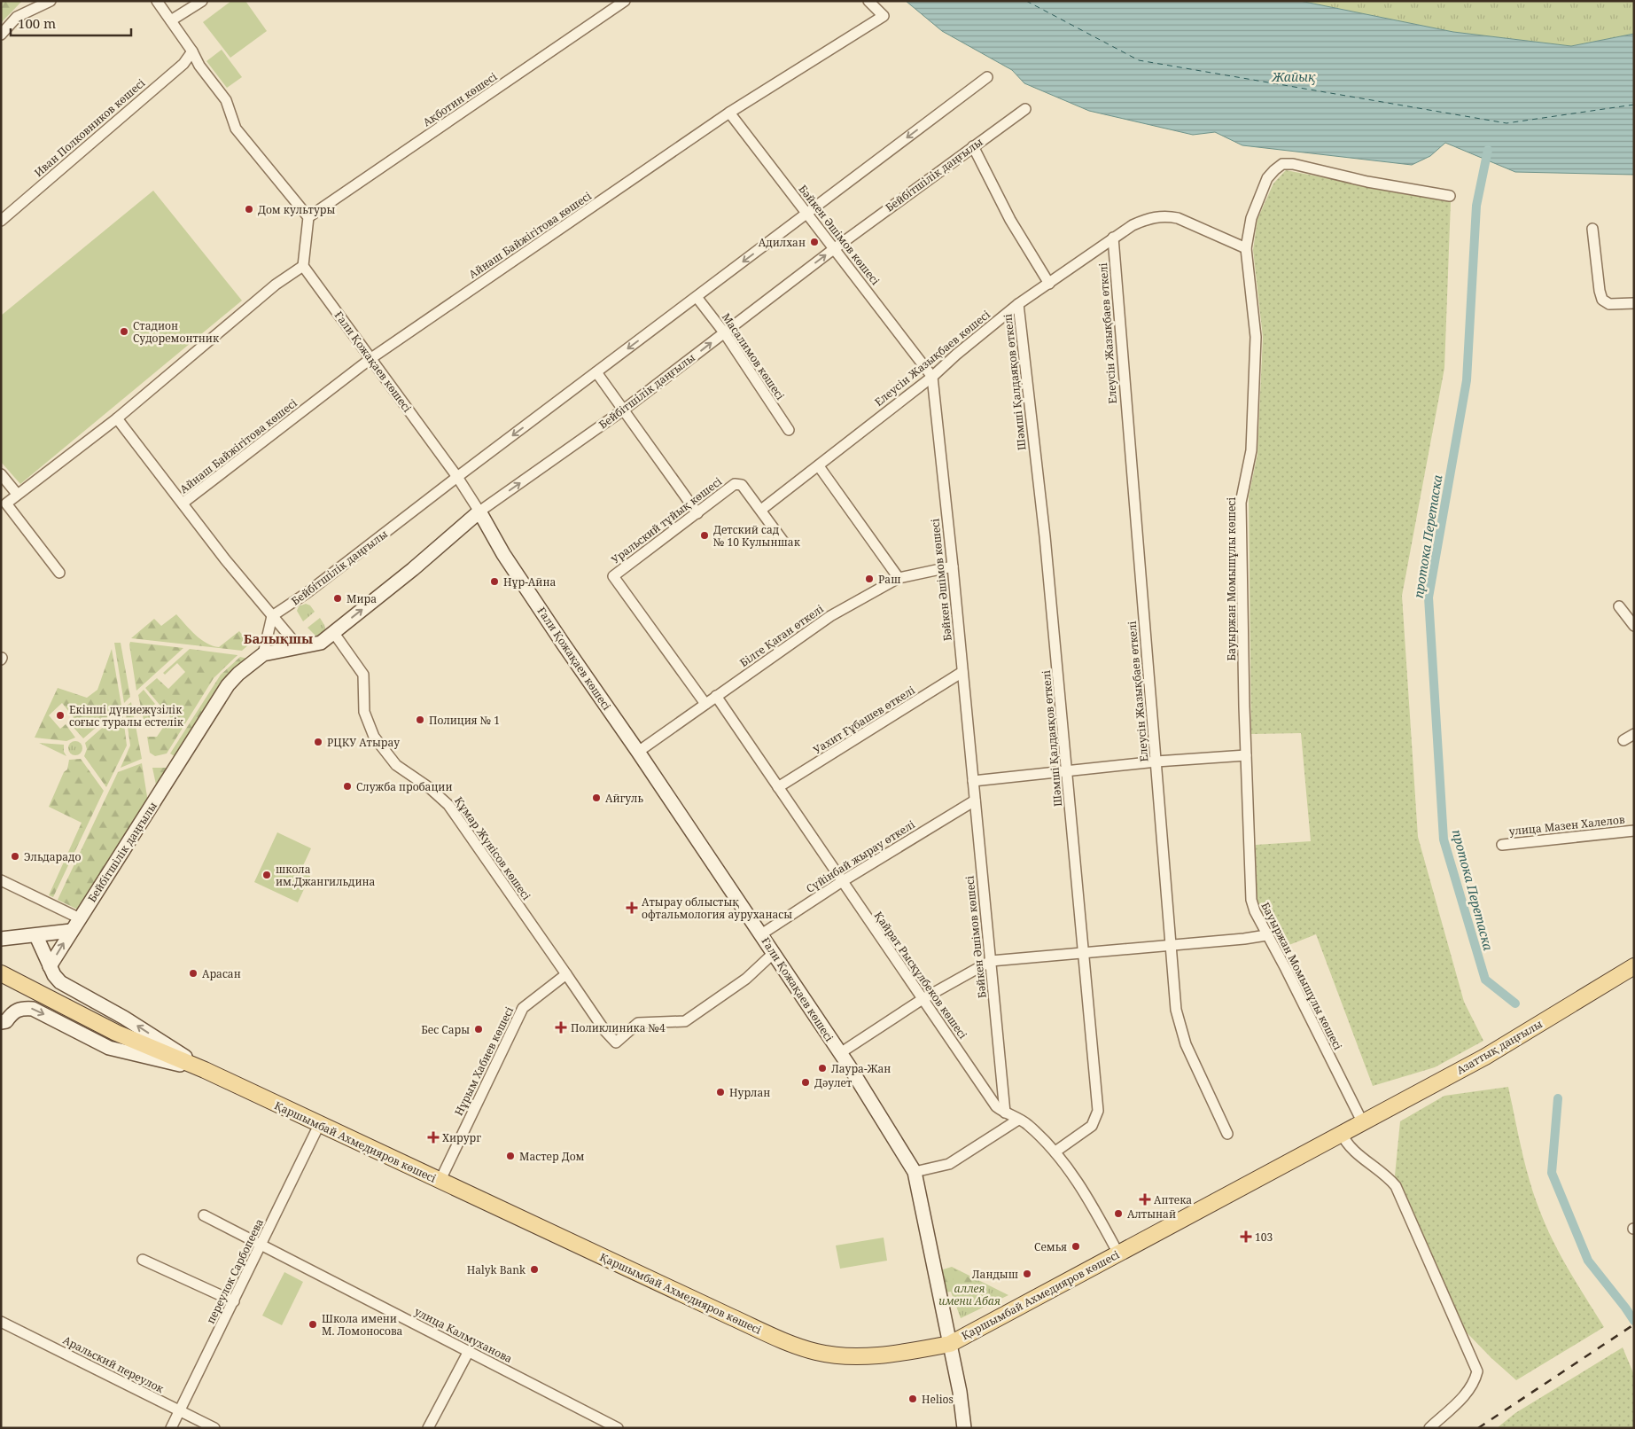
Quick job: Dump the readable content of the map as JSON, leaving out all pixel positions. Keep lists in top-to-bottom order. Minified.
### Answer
{"streets":{"main road":["Азаттық даңғылы","Қаршымбай Ахмедияров көшесі"],"street":["Ақботин көшесі","Иван Полковников көшесі","Бейбітшілік даңғылы","Айнаш Байжігітова көшесі","Бәйкен Әшімов көшесі","Елеусін Жазықбаев өткелі","Масалимов көшесі","Елеусін Жазықбаев көшесі","Ғали Қожақаев көшесі","Шәмші Қалдаяқов өткелі","Уральский тұйық көшесі","Бауыржан Момышұлы көшесі","Білге Қаған өткелі","Уахит Ғұбашев өткелі","улица Мазен Халелов","Құмар Жүнісов көшесі","Сүйінбай жырау өткелі","Қайрат Рысқұлбеков көшесі","Нұрым Хабиев көшесі","переулок Сарбопеева","улица Калмуханова","Аральский переулок"]},"crossings":[["Бейбітшілік даңғылы","Айнаш Байжігітова көшесі"],["Бейбітшілік даңғылы","Бәйкен Әшімов көшесі"],["Бейбітшілік даңғылы","Масалимов көшесі"],["Бейбітшілік даңғылы","Ғали Қожақаев көшесі"],["Бейбітшілік даңғылы","Құмар Жүнісов көшесі"],["Айнаш Байжігітова көшесі","Бәйкен Әшімов көшесі"],["Айнаш Байжігітова көшесі","Ғали Қожақаев көшесі"],["Бәйкен Әшімов көшесі","Елеусін Жазықбаев көшесі"],["Бәйкен Әшімов көшесі","Білге Қаған өткелі"],["Бәйкен Әшімов көшесі","Уахит Ғұбашев өткелі"],["Бәйкен Әшімов көшесі","Сүйінбай жырау өткелі"],["Бәйкен Әшімов көшесі","Қайрат Рысқұлбеков көшесі"],["Елеусін Жазықбаев өткелі","Елеусін Жазықбаев көшесі"],["Елеусін Жазықбаев көшесі","Шәмші Қалдаяқов өткелі"],["Елеусін Жазықбаев көшесі","Уральский тұйық көшесі"],["Елеусін Жазықбаев көшесі","Бауыржан Момышұлы көшесі"],["Ғали Қожақаев көшесі","Білге Қаған өткелі"],["Ғали Қожақаев көшесі","Сүйінбай жырау өткелі"],["Ғали Қожақаев көшесі","Қаршымбай Ахмедияров көшесі"],["Шәмші Қалдаяқов өткелі","Қайрат Рысқұлбеков көшесі"],["Уральский тұйық көшесі","Білге Қаған өткелі"],["Бауыржан Момышұлы көшесі","Азаттық даңғылы"],["Бауыржан Момышұлы көшесі","Қаршымбай Ахмедияров көшесі"],["Білге Қаған өткелі","Қайрат Рысқұлбеков көшесі"],["Уахит Ғұбашев өткелі","Қайрат Рысқұлбеков көшесі"],["Құмар Жүнісов көшесі","Нұрым Хабиев көшесі"],["Сүйінбай жырау өткелі","Қайрат Рысқұлбеков көшесі"],["Қайрат Рысқұлбеков көшесі","Қаршымбай Ахмедияров көшесі"],["Азаттық даңғылы","Қаршымбай Ахмедияров көшесі"],["Нұрым Хабиев көшесі","Қаршымбай Ахмедияров көшесі"],["Қаршымбай Ахмедияров көшесі","переулок Сарбопеева"],["переулок Сарбопеева","улица Калмуханова"],["переулок Сарбопеева","Аральский переулок"]],"districts":["Балықшы"],"water":["Жайық","протока Перетаска"],"parks":["аллея имени Абая"],"places":{"other":["Дом культуры","Адилхан","Стадион Судоремонтник","Детский сад № 10 Кулыншак","Раш","Нұр-Айна","Мира","Екінші дүниежүзілік соғыс туралы естелік","Полиция № 1","РЦКУ Атырау","Служба пробации","Айгуль","Эльдарадо","школа им.Джангильдина","Арасан","Бес Сары","Лаура-Жан","Дәулет","Нурлан","Мастер Дом","Алтынай","Семья","Halyk Bank","Ландыш","Школа имени М. Ломоносова","Helios"],"health":["Атырау облыстық офтальмология ауруханасы","Поликлиника №4","Хирург","Аптека","103"]},"scale_bar":"100 m"}
